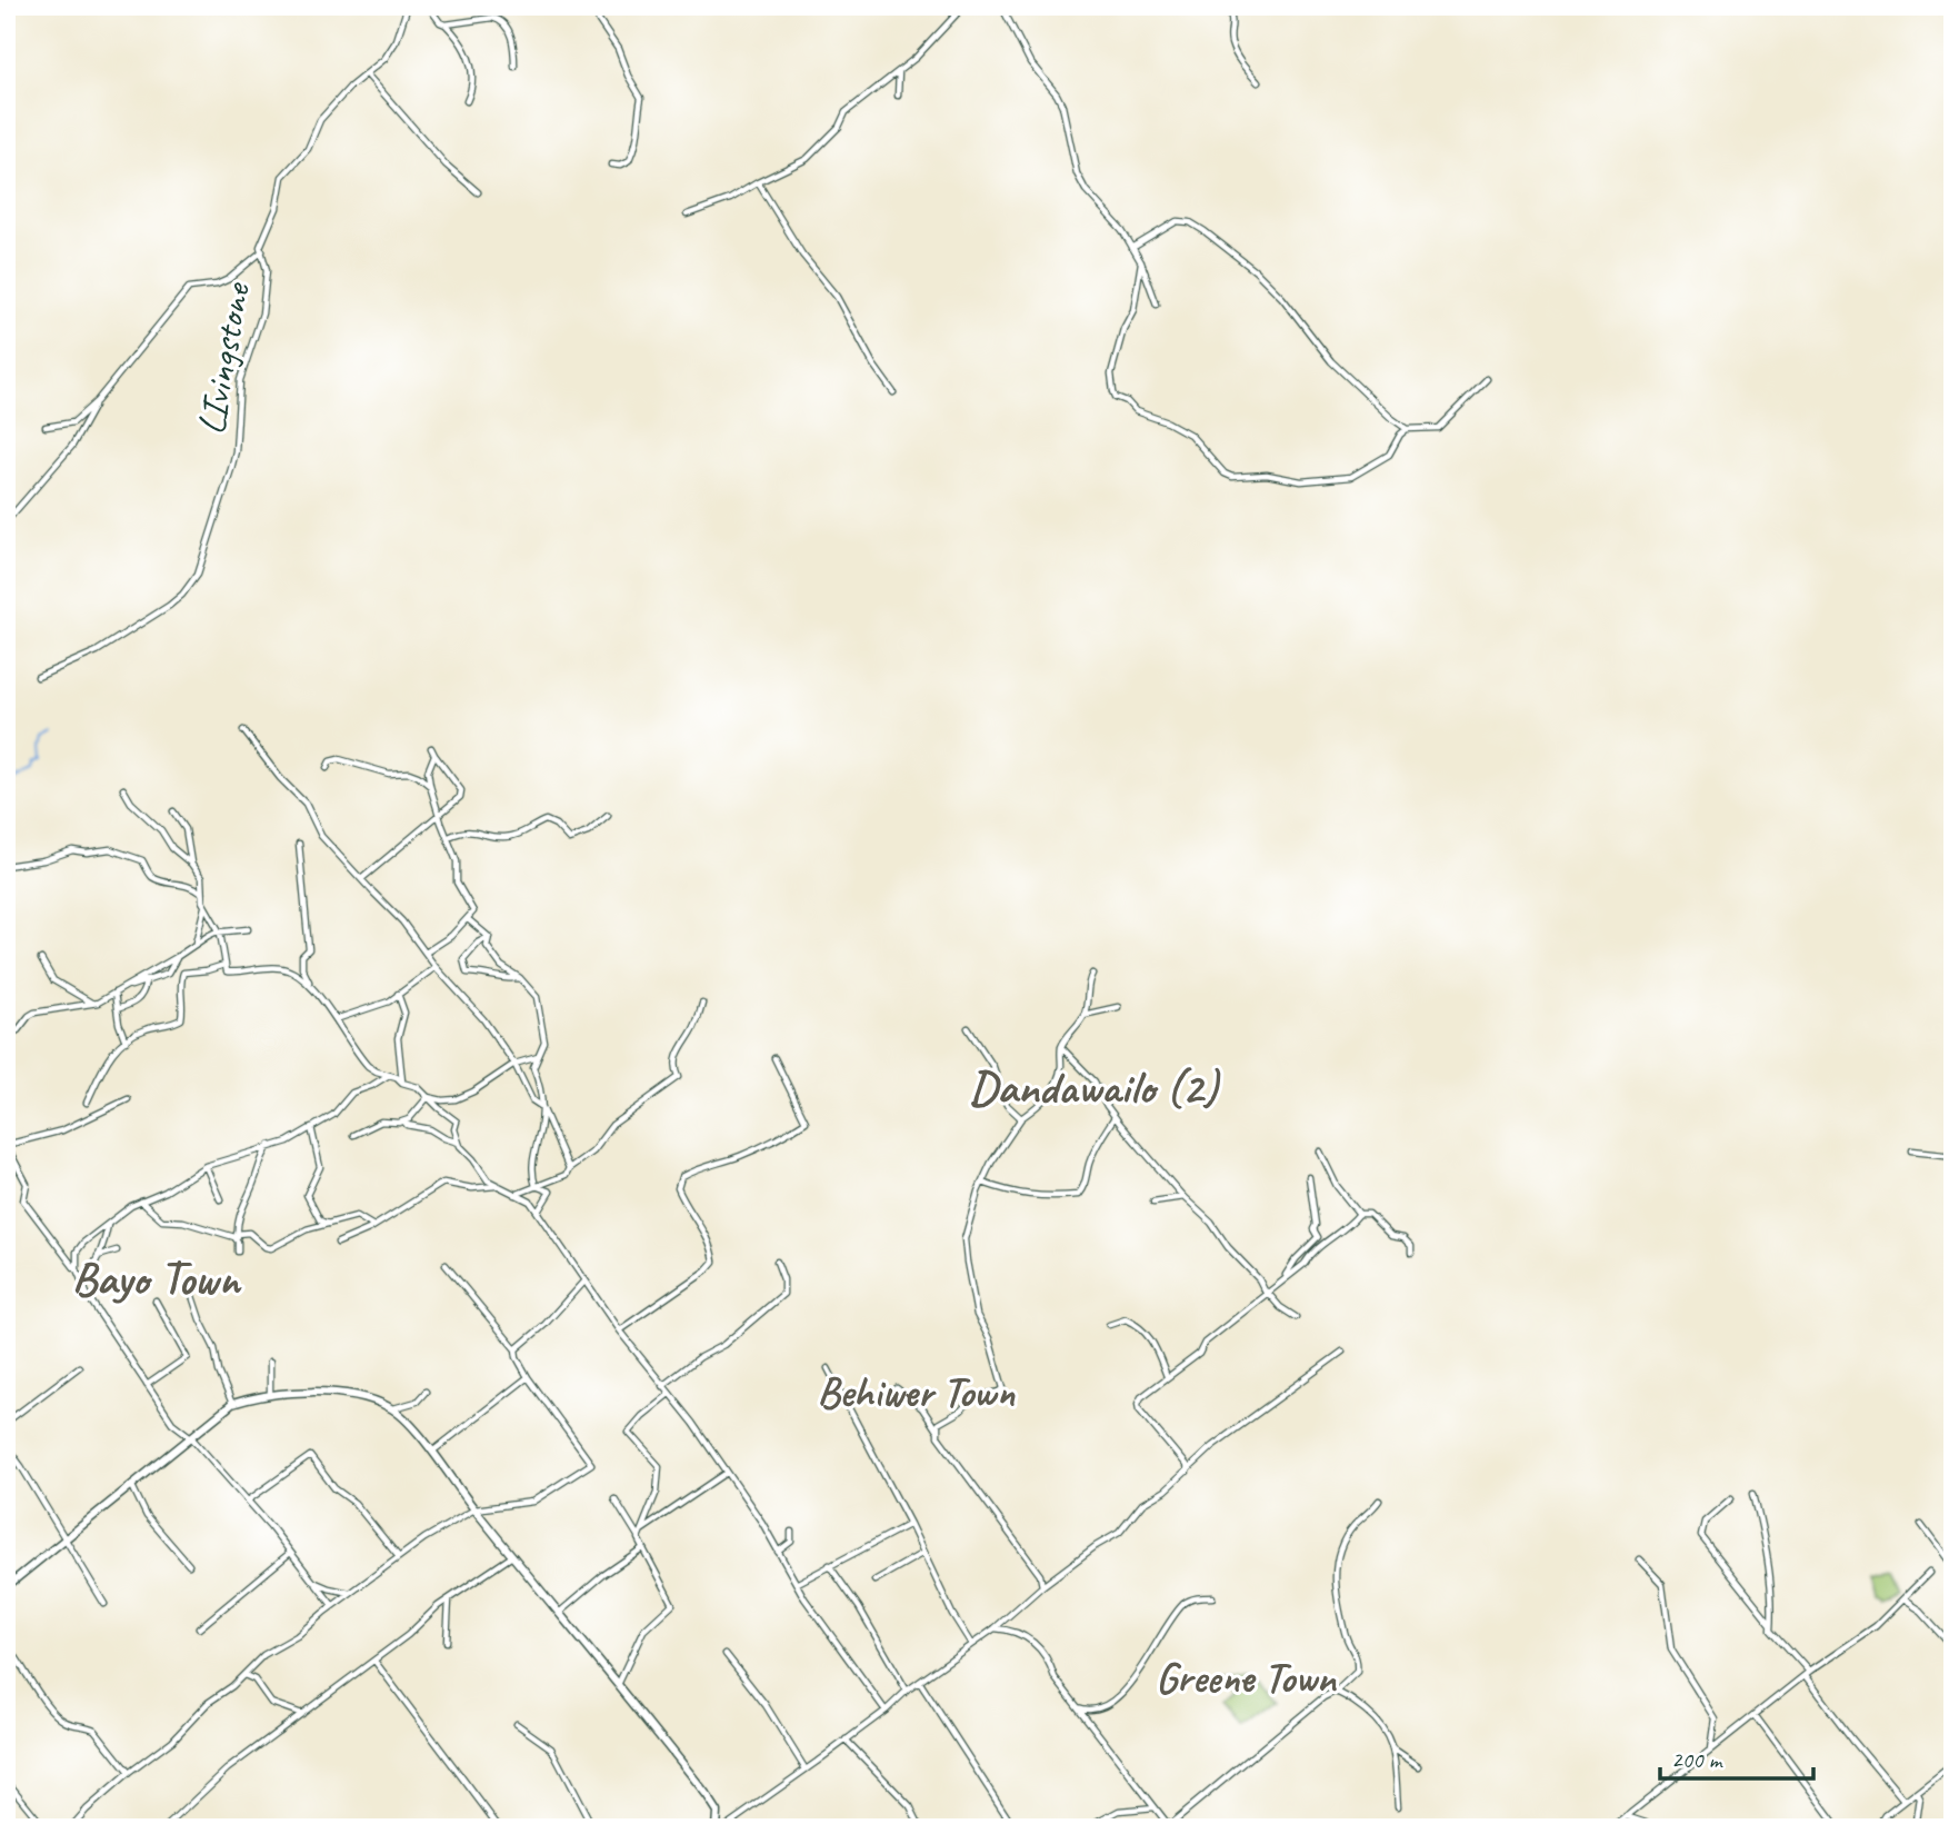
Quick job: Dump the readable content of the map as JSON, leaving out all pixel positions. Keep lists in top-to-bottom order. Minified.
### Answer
{"streets":{"street":["LIvingstone"]},"districts":["Dandawailo (2)","Bayo Town","Behiwer Town","Greene Town"],"scale_bar":"200 m"}
